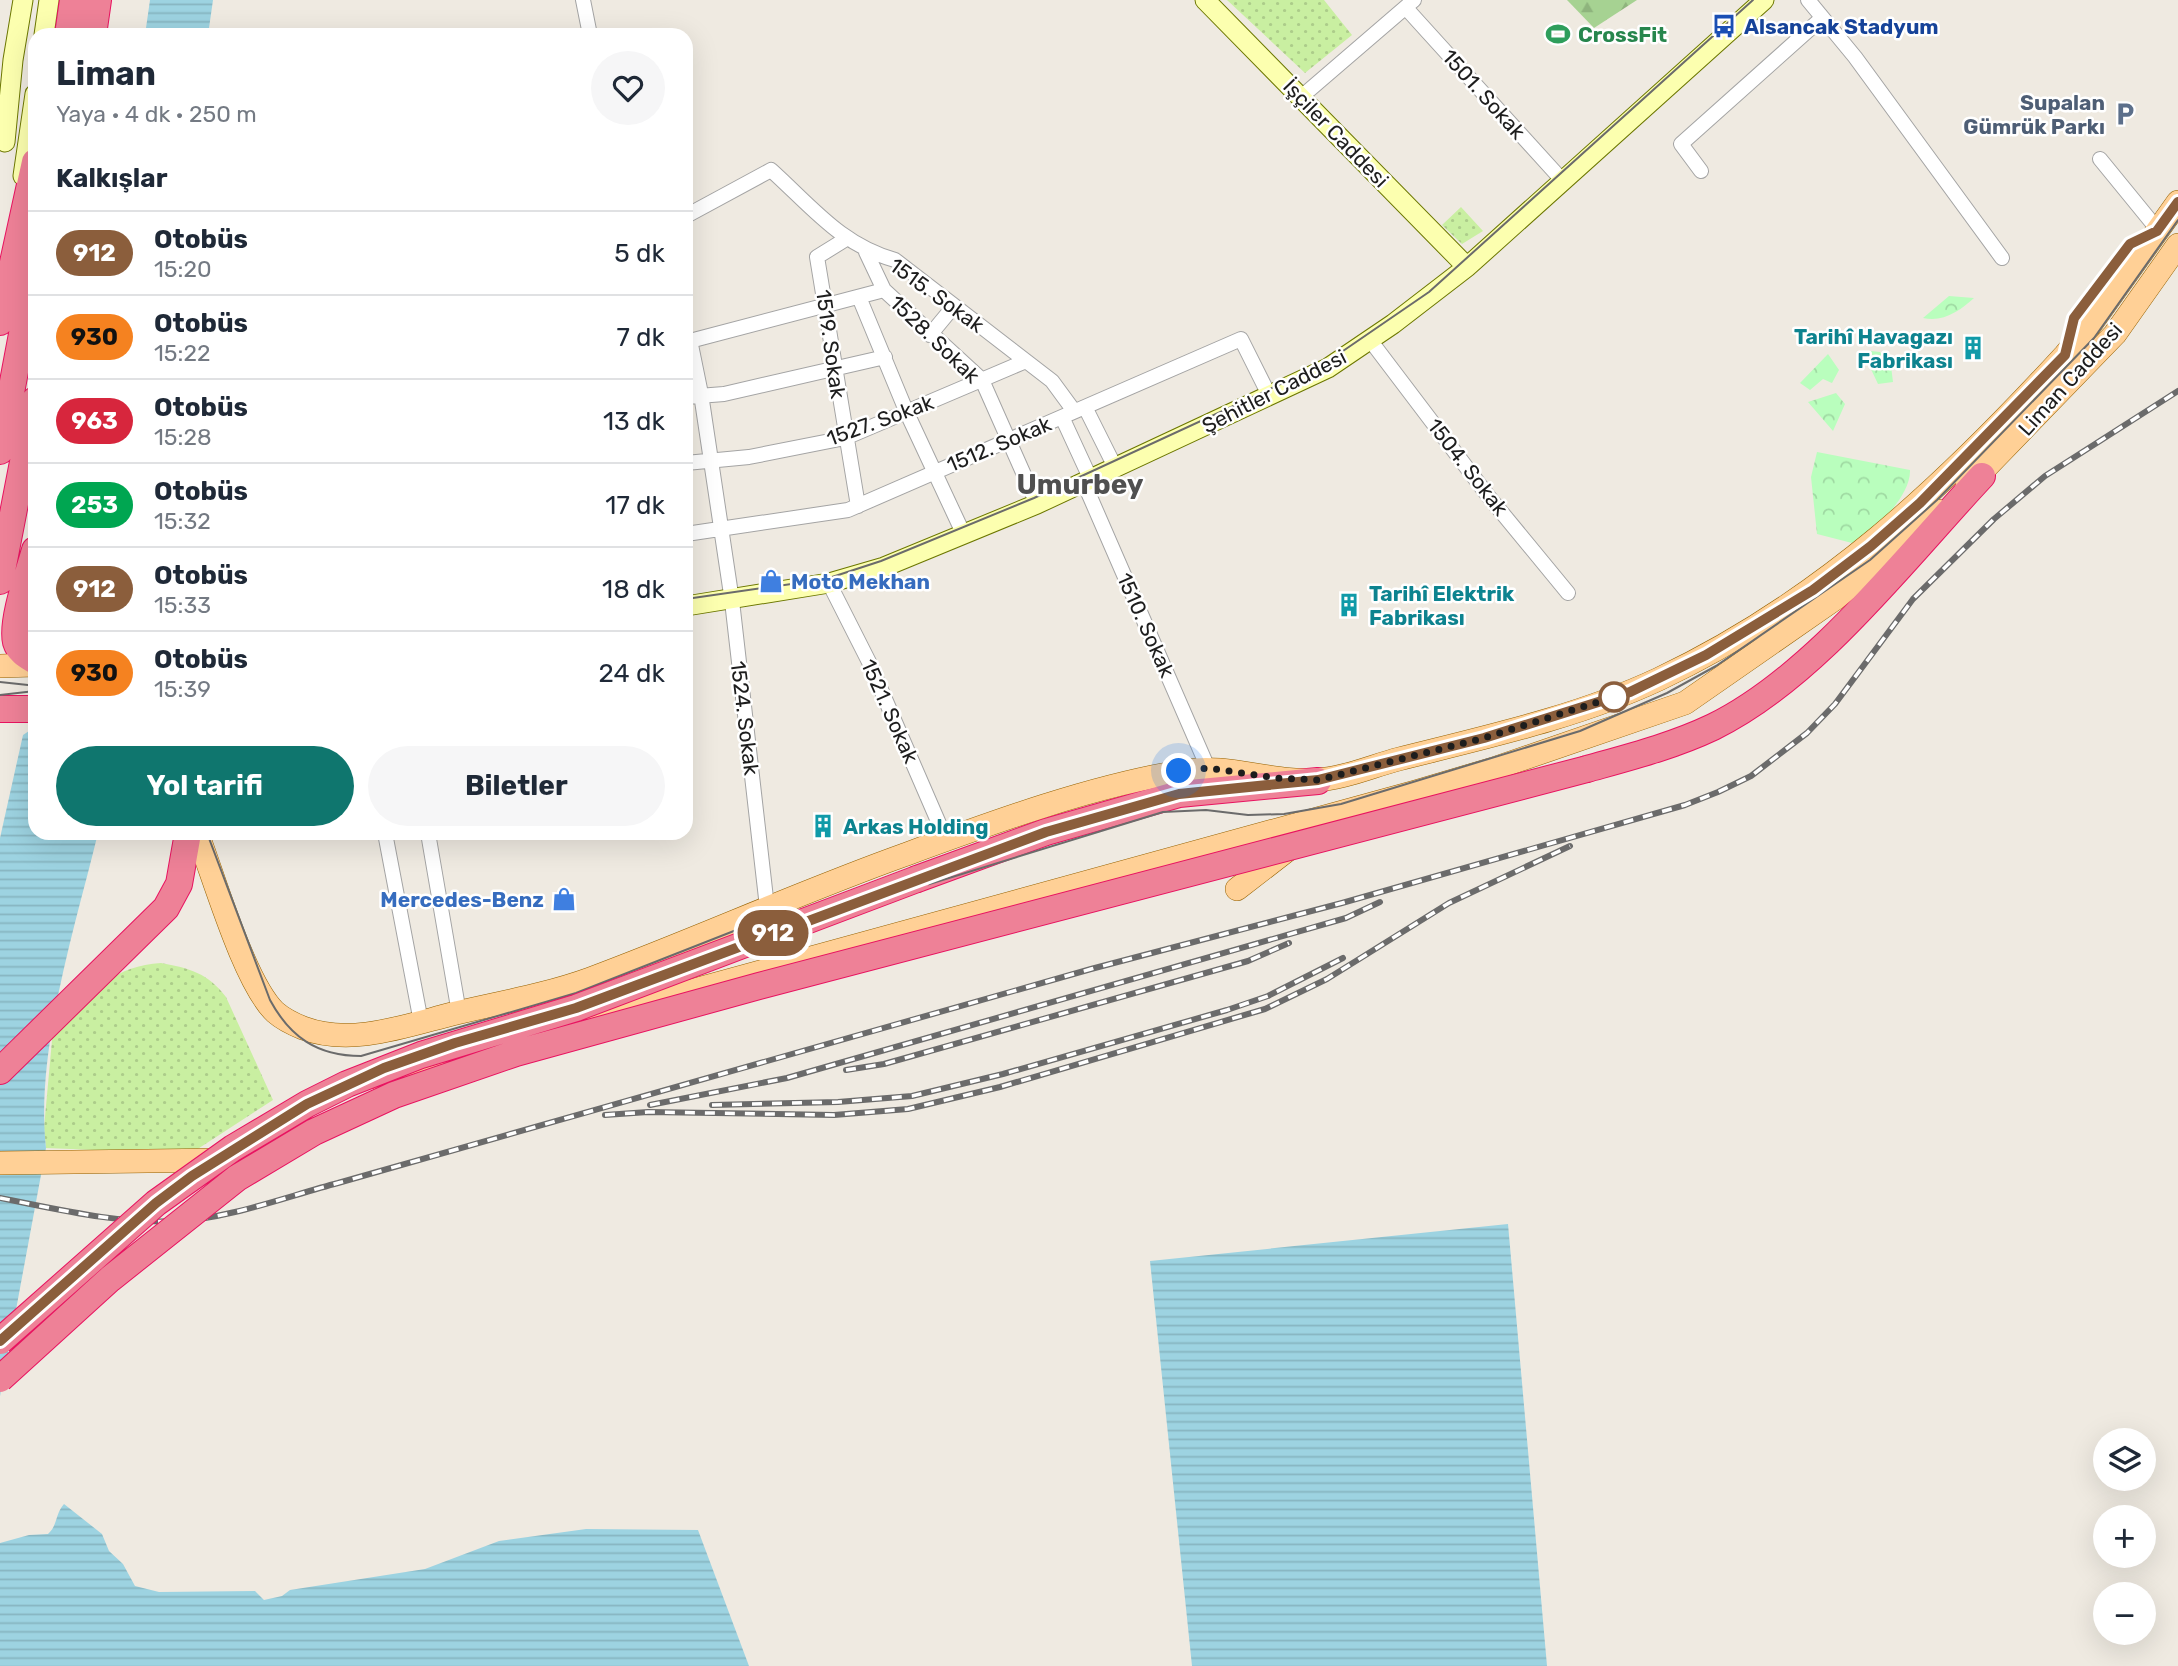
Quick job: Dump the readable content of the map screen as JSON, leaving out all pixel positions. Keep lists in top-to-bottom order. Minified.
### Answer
{"streets":{"main road":["Liman Caddesi"],"street":["1501. Sokak","İşçiler Caddesi","1515. Sokak","1528. Sokak","1519. Sokak","Şehitler Caddesi","1527. Sokak","1512. Sokak","1504. Sokak","1510. Sokak","1521. Sokak","1524. Sokak"]},"crossings":[["1501. Sokak","Şehitler Caddesi"],["İşçiler Caddesi","Şehitler Caddesi"],["1515. Sokak","1528. Sokak"],["1515. Sokak","1519. Sokak"],["1515. Sokak","Şehitler Caddesi"],["1515. Sokak","1527. Sokak"],["1515. Sokak","1512. Sokak"],["1515. Sokak","1510. Sokak"],["1528. Sokak","Şehitler Caddesi"],["1528. Sokak","1527. Sokak"],["1528. Sokak","1512. Sokak"],["1519. Sokak","1527. Sokak"],["1519. Sokak","1512. Sokak"],["Liman Caddesi","1510. Sokak"],["Liman Caddesi","1521. Sokak"],["Liman Caddesi","1524. Sokak"],["Şehitler Caddesi","1512. Sokak"],["Şehitler Caddesi","1504. Sokak"],["Şehitler Caddesi","1510. Sokak"],["Şehitler Caddesi","1521. Sokak"],["Şehitler Caddesi","1524. Sokak"],["1527. Sokak","1524. Sokak"],["1512. Sokak","1510. Sokak"],["1512. Sokak","1524. Sokak"]],"districts":["Umurbey"],"places":{"bus stop":["Alsancak Stadyum"],"sports":["CrossFit"],"parking":["Supalan Gümrük Parkı"],"building":["Tarihî Havagazı Fabrikası","Tarihî Elektrik Fabrikası","Arkas Holding"],"shop":["Moto Mekhan","Mercedes-Benz"]},"lines":["bus line 912"],"page":{"on_map":"912","heading":[["Liman","Yaya · 4 dk · 250 m"],"Kalkışlar"],"list":[{"mark":"912","name":"Otobüs","note":"15:20","value":"5 dk"},{"mark":"930","name":"Otobüs","note":"15:22","value":"7 dk"},{"mark":"963","name":"Otobüs","note":"15:28","value":"13 dk"},{"mark":"253","name":"Otobüs","note":"15:32","value":"17 dk"},{"mark":"912","name":"Otobüs","note":"15:33","value":"18 dk"},{"mark":"930","name":"Otobüs","note":"15:39","value":"24 dk"}],"buttons":["Yol tarifi","Biletler"],"map_buttons":["+","−"]}}
